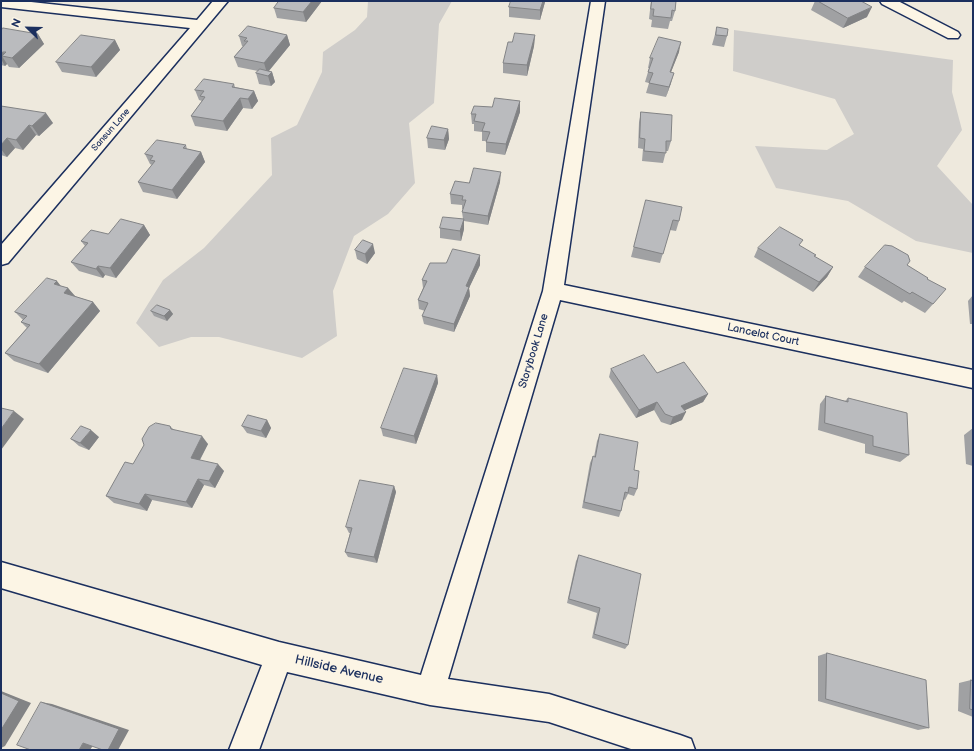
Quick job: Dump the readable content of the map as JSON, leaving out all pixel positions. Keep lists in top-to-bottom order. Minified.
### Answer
{"streets":{"street":["Sansun Lane","Lancelot Court","Storybook Lane","Hillside Avenue"]},"crossings":[["Lancelot Court","Storybook Lane"],["Storybook Lane","Hillside Avenue"]],"north":"top left"}
